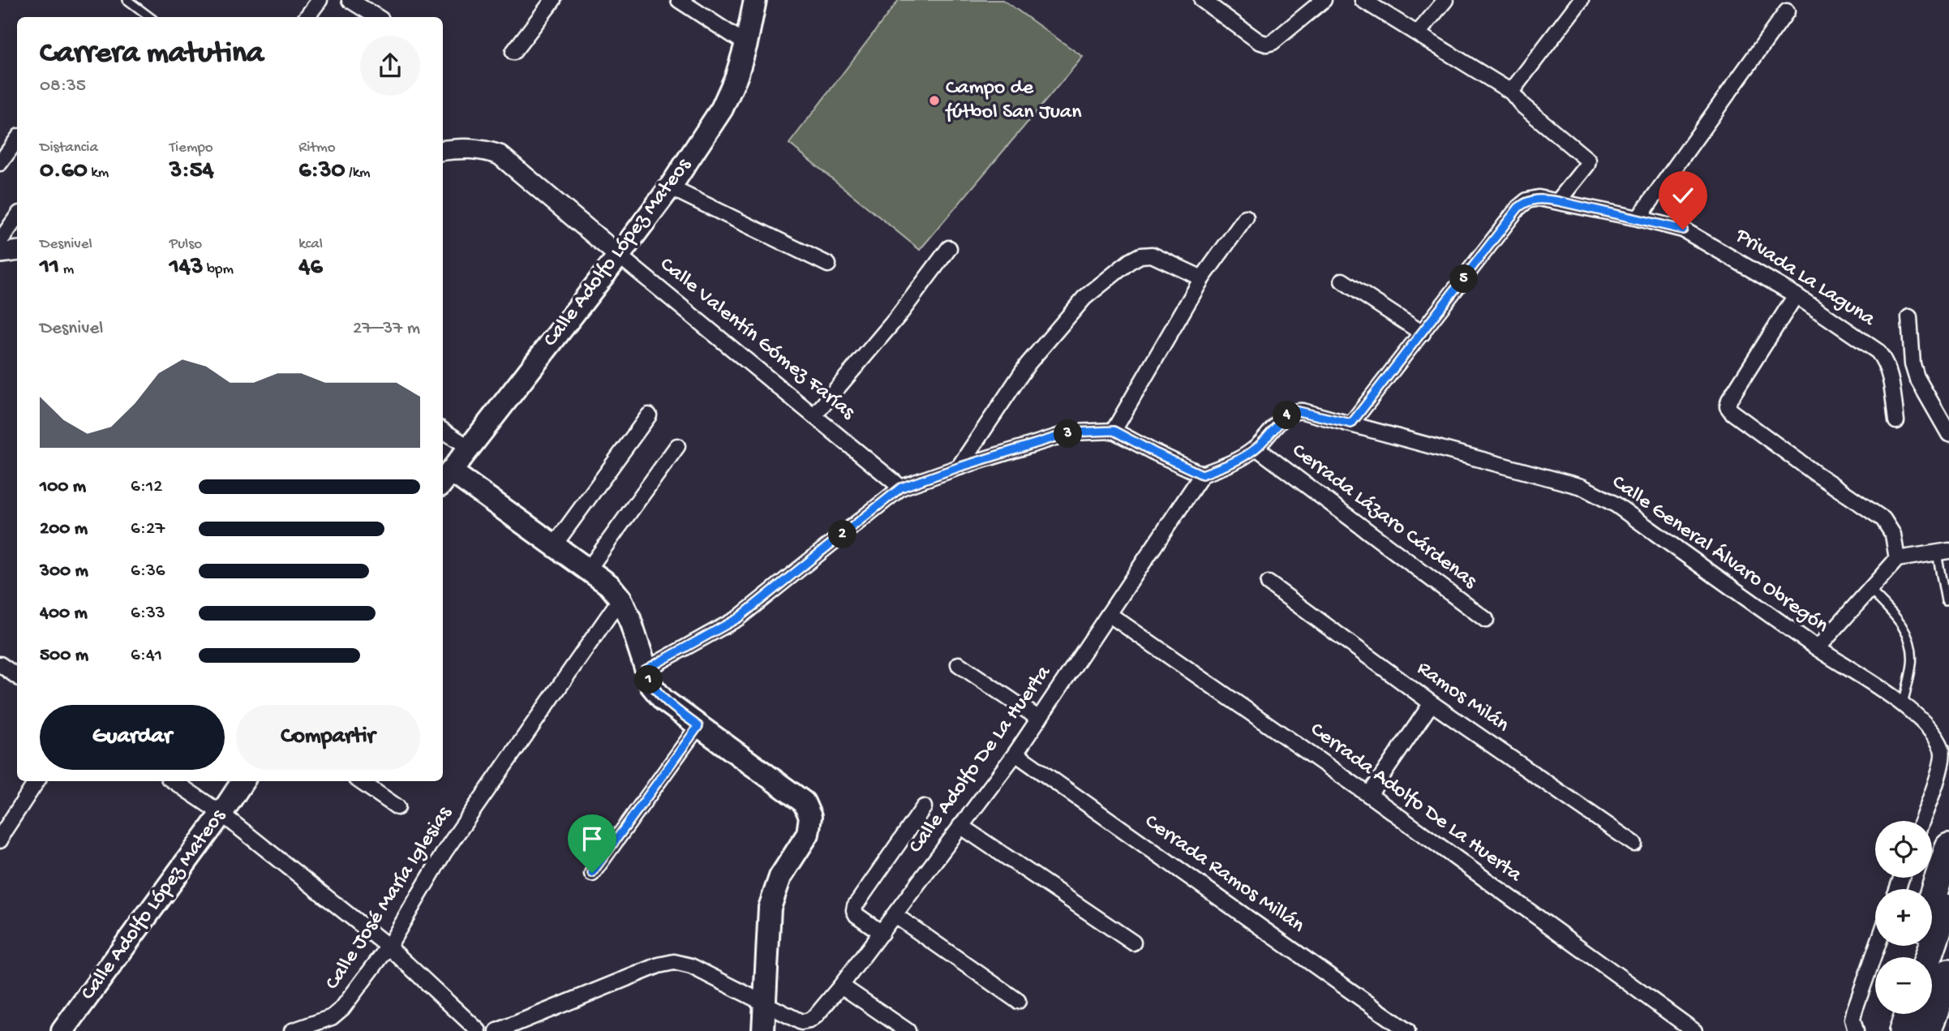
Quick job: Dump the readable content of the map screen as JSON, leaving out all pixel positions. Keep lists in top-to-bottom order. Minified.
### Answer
{"streets":{"main road":["Calle Adolfo López Mateos"],"street":["Privada La Laguna","Calle Valentín Gómez Farías","Cerrada Lázaro Cárdenas","Calle General Álvaro Obregón","Ramos Milán","Calle Adolfo De La Huerta","Cerrada Adolfo De La Huerta","Cerrada Ramos Millán","Calle José María Iglesias"]},"crossings":[["Calle Adolfo López Mateos","Calle Valentín Gómez Farías"],["Privada La Laguna","Calle General Álvaro Obregón"],["Cerrada Lázaro Cárdenas","Calle General Álvaro Obregón"],["Calle General Álvaro Obregón","Calle Adolfo De La Huerta"],["Calle Adolfo De La Huerta","Cerrada Adolfo De La Huerta"],["Calle Adolfo De La Huerta","Cerrada Ramos Millán"]],"places":["Campo de fútbol San Juan"],"page":{"heading":["Carrera matutina","08:35"],"stats":[["Distancia","0.60 km"],["Tiempo","3:54"],["Ritmo","6:30 /km"],["Desnivel","11 m"],["Pulso","143 bpm"],["kcal","46"]],"pins":["5","4","3","2","1"],"chart":["Desnivel","27–37 m"],"list":[{"name":"100 m","note":"6:12"},{"name":"200 m","note":"6:27"},{"name":"300 m","note":"6:36"},{"name":"400 m","note":"6:33"},{"name":"500 m","note":"6:41"}],"buttons":["Guardar","Compartir"],"map_buttons":["+","−"]}}
